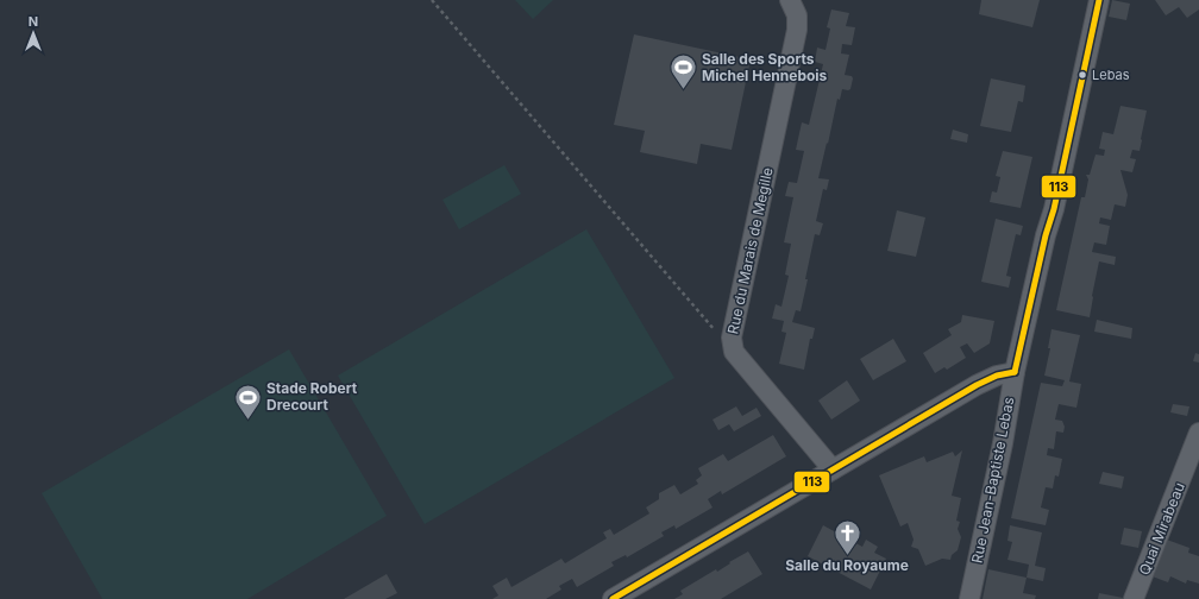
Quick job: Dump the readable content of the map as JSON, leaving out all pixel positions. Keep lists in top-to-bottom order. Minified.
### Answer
{"streets":{"street":["Rue du Marais de Megille","Rue Jean-Baptiste Lebas","Quai Mirabeau"]},"places":{"other":["Lebas"],"sports":["Salle des Sports Michel Hennebois","Stade Robert Drecourt"],"church":["Salle du Royaume"]},"lines":["transit line 113"],"north":"top"}
